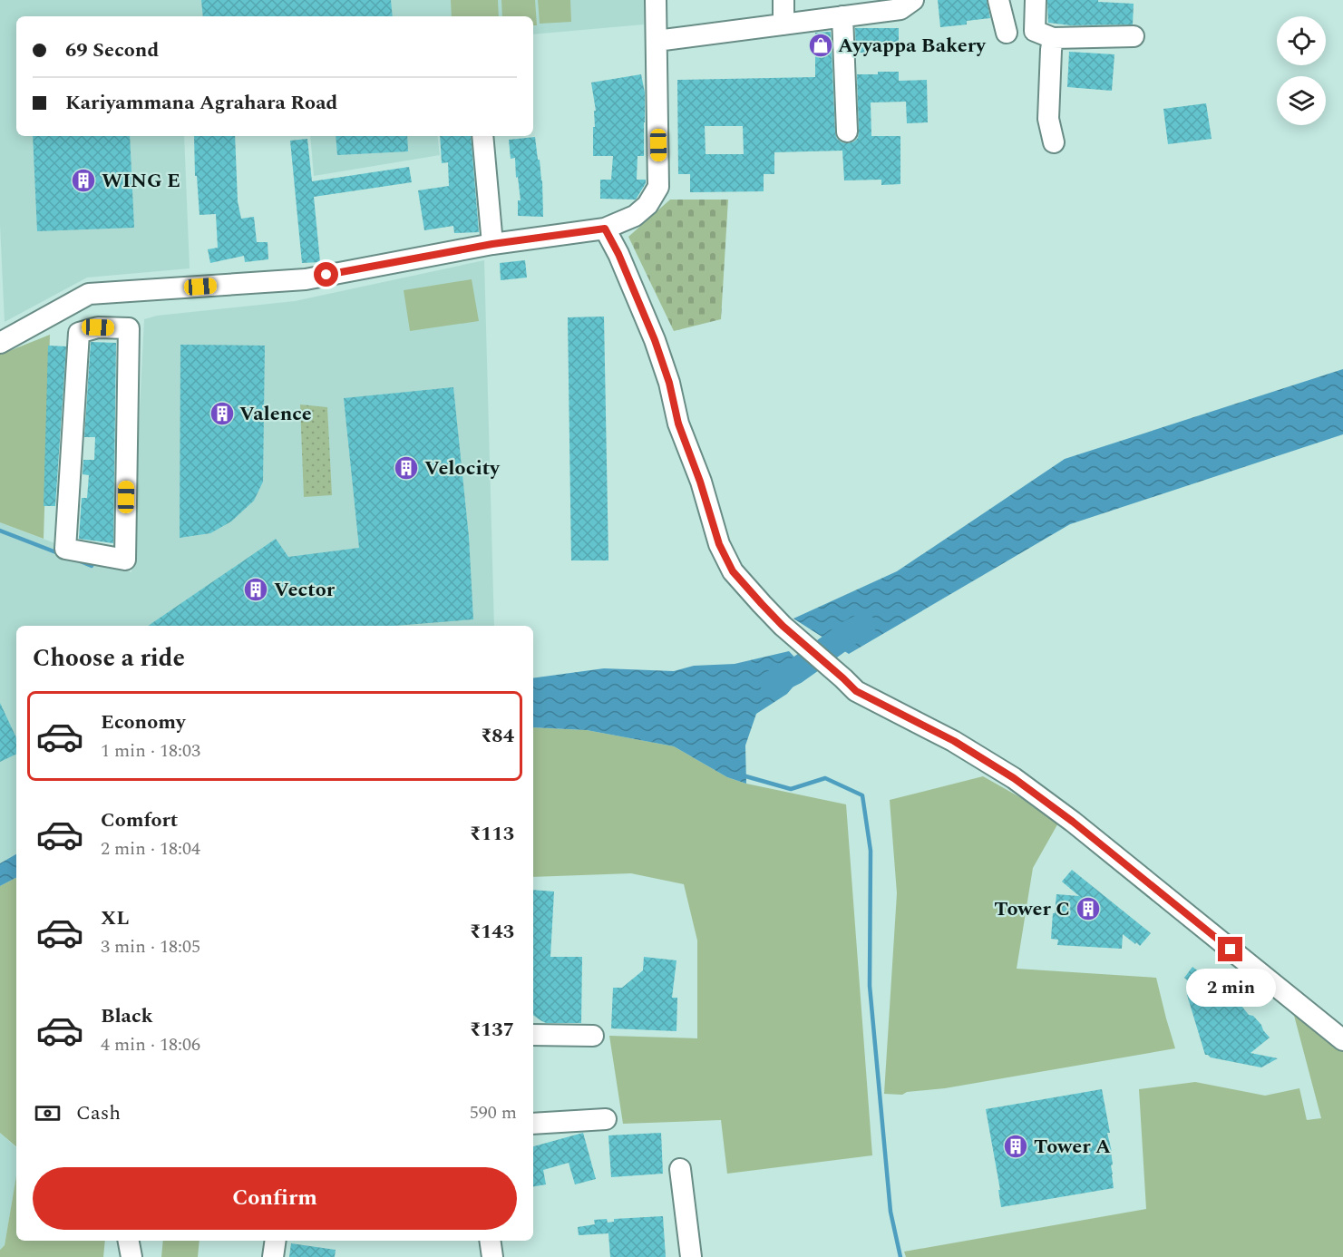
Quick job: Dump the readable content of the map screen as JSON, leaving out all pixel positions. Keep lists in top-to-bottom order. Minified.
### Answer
{"places":{"shop":["Ayyappa Bakery"],"building":["WING E","Valence","Velocity","Vector","Tower C","Tower A"]},"page":{"banner":["69 Second","Kariyammana Agrahara Road"],"heading":"Choose a ride","list":[{"name":"Economy","note":"1 min · 18:03","value":"₹84"},{"name":"Comfort","note":"2 min · 18:04","value":"₹113"},{"name":"XL","note":"3 min · 18:05","value":"₹143"},{"name":"Black","note":"4 min · 18:06","value":"₹137"}],"bubble":"2 min","pay":["Cash","590 m"],"buttons":"Confirm"}}
